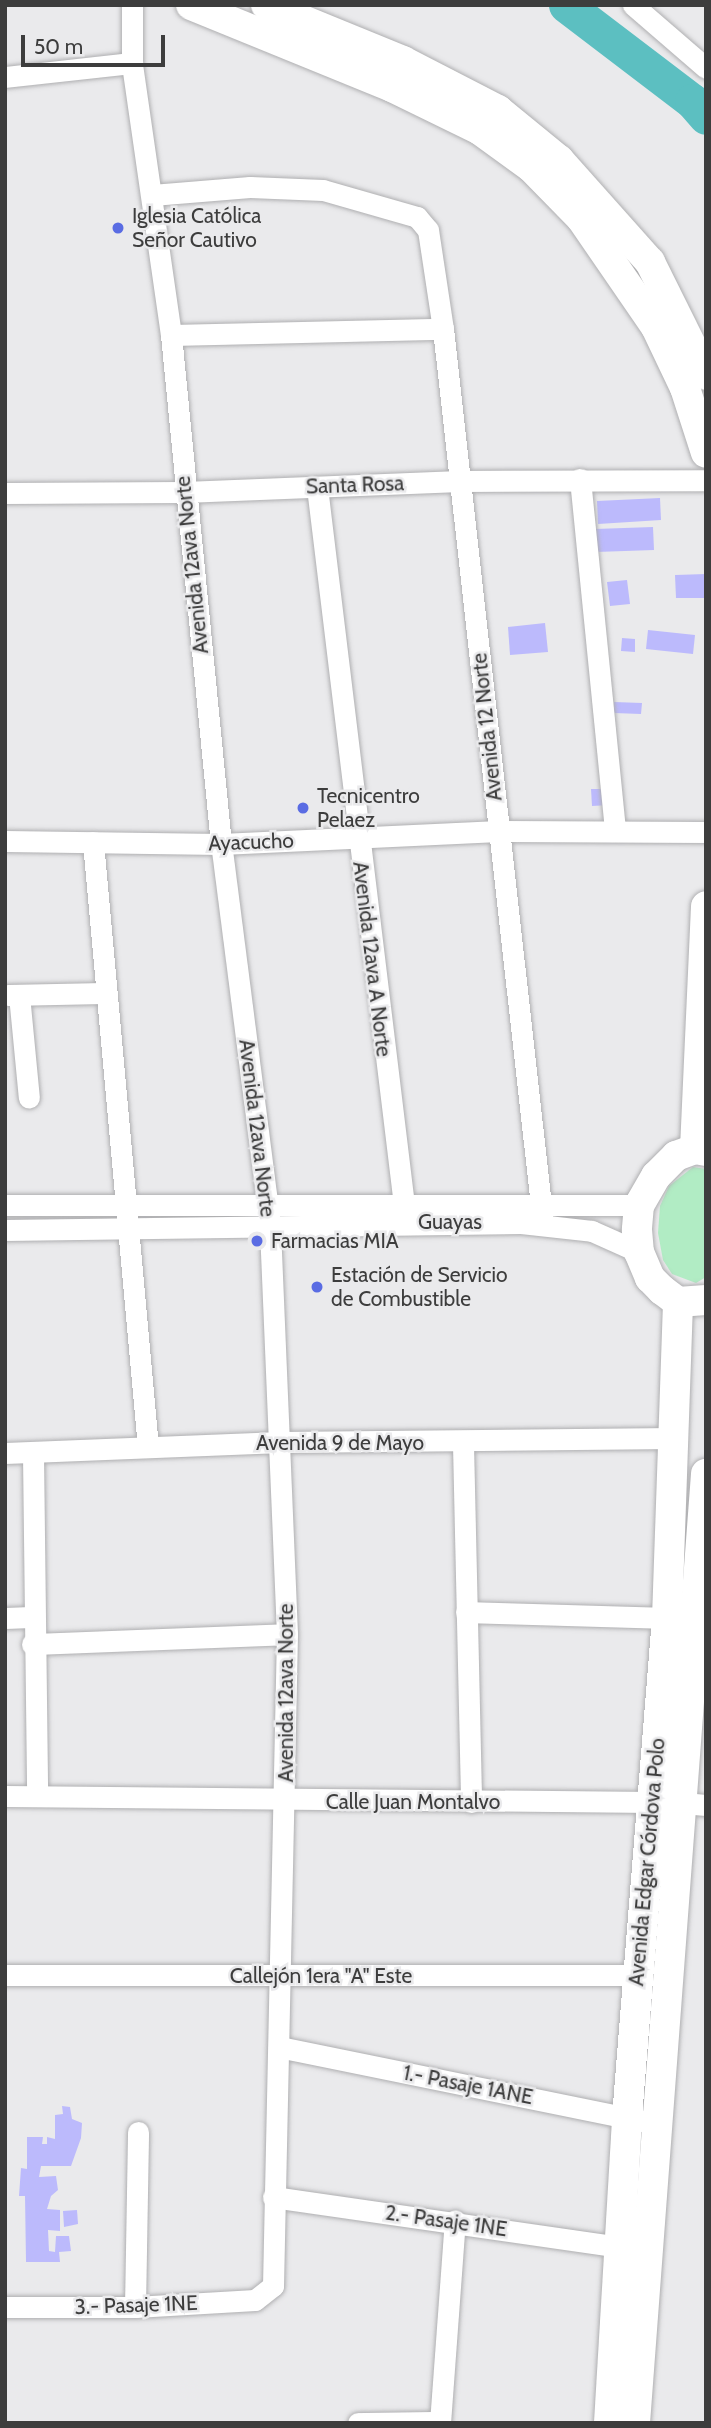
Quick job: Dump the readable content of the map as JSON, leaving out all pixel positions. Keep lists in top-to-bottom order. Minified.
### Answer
{"streets":{"main road":["Avenida Edgar Córdova Polo"],"street":["Santa Rosa","Avenida 12ava Norte","Avenida 12 Norte","Ayacucho","Avenida 12ava A Norte","Guayas","Avenida 9 de Mayo","Calle Juan Montalvo","Callejón 1era \"A\" Este","1.- Pasaje 1ANE","2.- Pasaje 1NE","3.- Pasaje 1NE"]},"crossings":[["Santa Rosa","Avenida 12ava Norte"],["Santa Rosa","Avenida 12 Norte"],["Santa Rosa","Avenida 12ava A Norte"],["Avenida 12ava Norte","Avenida 12 Norte"],["Avenida 12ava Norte","Ayacucho"],["Avenida 12ava Norte","Guayas"],["Avenida 12ava Norte","Avenida 9 de Mayo"],["Avenida 12ava Norte","Calle Juan Montalvo"],["Avenida 12ava Norte","Callejón 1era \"A\" Este"],["Avenida 12ava Norte","1.- Pasaje 1ANE"],["Avenida 12ava Norte","2.- Pasaje 1NE"],["Avenida 12ava Norte","3.- Pasaje 1NE"],["Avenida 12 Norte","Ayacucho"],["Avenida 12 Norte","Guayas"],["Ayacucho","Avenida 12ava A Norte"],["Avenida 12ava A Norte","Guayas"],["Avenida 9 de Mayo","Avenida Edgar Córdova Polo"],["Calle Juan Montalvo","Avenida Edgar Córdova Polo"],["Avenida Edgar Córdova Polo","Callejón 1era \"A\" Este"],["Avenida Edgar Córdova Polo","1.- Pasaje 1ANE"],["Avenida Edgar Córdova Polo","2.- Pasaje 1NE"]],"places":["Iglesia Católica Señor Cautivo","Tecnicentro Pelaez","Farmacias MIA","Estación de Servicio de Combustible"],"scale_bar":"50 m"}
